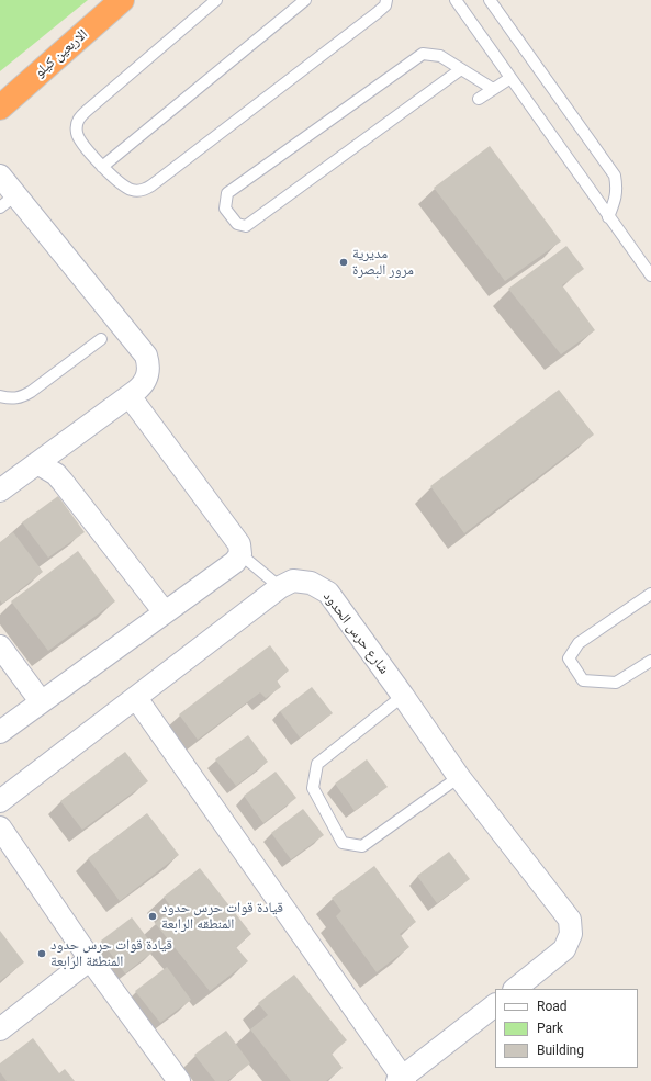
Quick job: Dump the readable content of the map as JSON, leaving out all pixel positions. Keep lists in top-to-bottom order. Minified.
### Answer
{"streets":{"highway":["الاربعين كيلو"],"street":["شارع حرس الحدود"]},"places":["مديرية مرور البصرة","قيادة قوات حرس حدود المنطقه الرابعة","قيادة قوات حرس حدود المنطقة الرابعة"],"legend":["Road","Park","Building"]}
